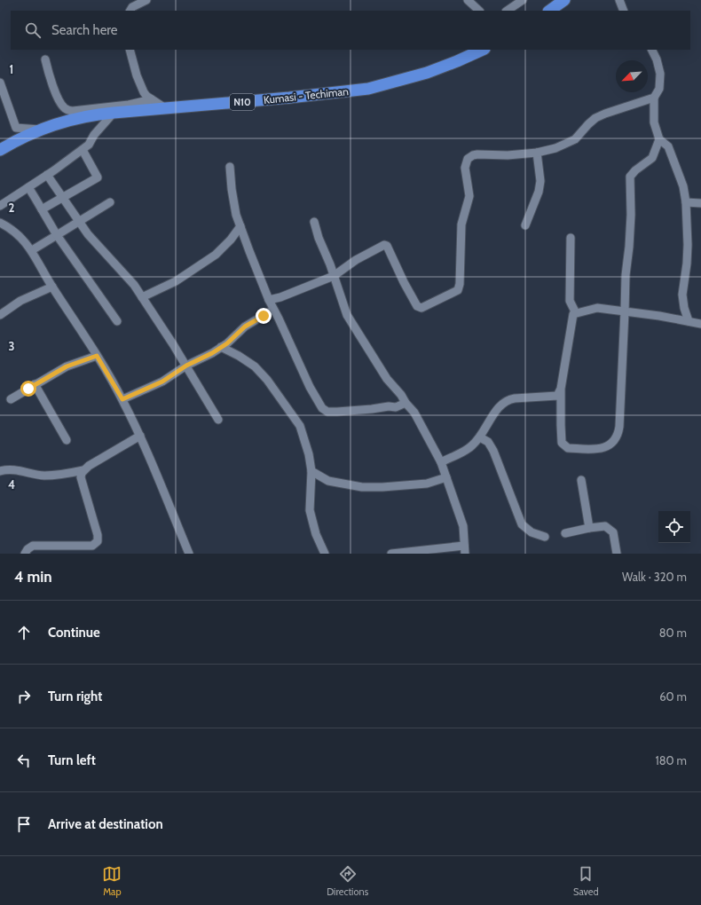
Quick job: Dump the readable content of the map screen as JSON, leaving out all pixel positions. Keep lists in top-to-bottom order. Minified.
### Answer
{"streets":{"highway":["Kumasi - Techiman","N10"]},"north":"bottom left","page":{"search":"Search here","heading":["4 min","Walk · 320 m"],"list":[["Continue","80 m"],["Turn right","60 m"],["Turn left","180 m"],"Arrive at destination"],"nav":["Map","Directions","Saved"]},"grid":{"rows":["1","2","3","4"]}}
